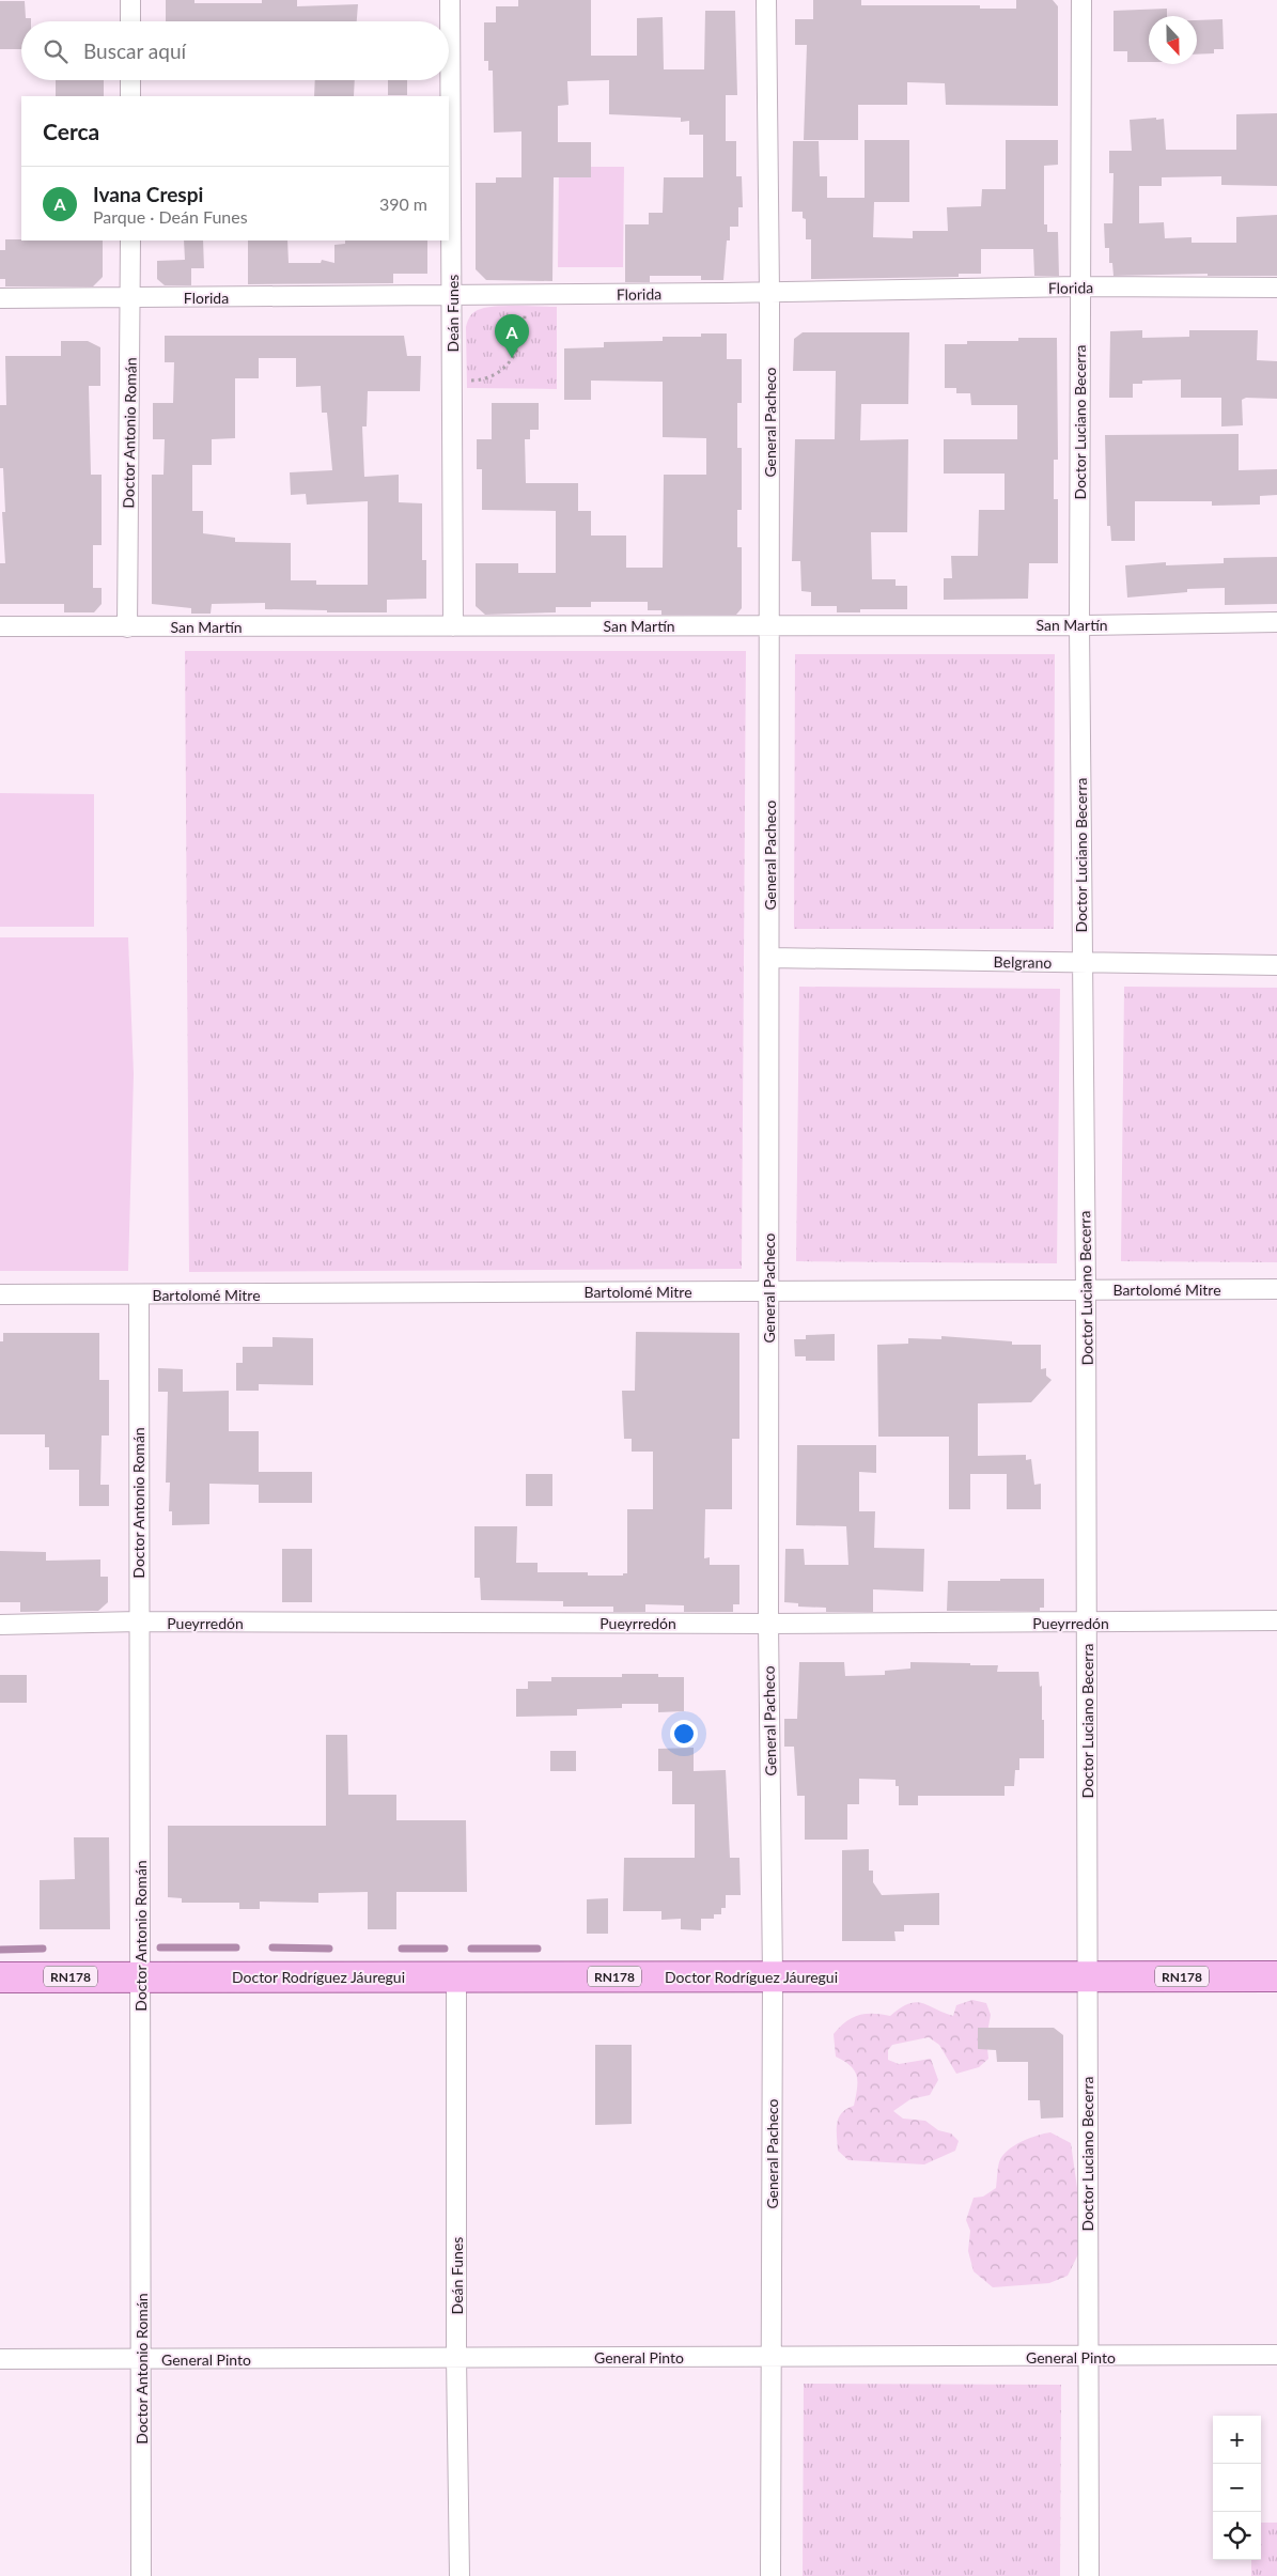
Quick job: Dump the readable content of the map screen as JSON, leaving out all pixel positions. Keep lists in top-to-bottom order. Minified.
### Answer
{"streets":{"main road":["RN178","Doctor Rodríguez Jáuregui"],"street":["Florida","Deán Funes","General Pacheco","Doctor Luciano Becerra","Doctor Antonio Román","San Martín","Belgrano","Bartolomé Mitre","Pueyrredón","General Pinto"]},"crossings":[["Florida","Deán Funes"],["Florida","General Pacheco"],["Florida","Doctor Luciano Becerra"],["Florida","Doctor Antonio Román"],["Deán Funes","San Martín"],["Deán Funes","Doctor Rodríguez Jáuregui"],["Deán Funes","General Pinto"],["General Pacheco","San Martín"],["General Pacheco","Belgrano"],["General Pacheco","Bartolomé Mitre"],["General Pacheco","Pueyrredón"],["General Pacheco","Doctor Rodríguez Jáuregui"],["General Pacheco","General Pinto"],["Doctor Luciano Becerra","San Martín"],["Doctor Luciano Becerra","Belgrano"],["Doctor Luciano Becerra","Bartolomé Mitre"],["Doctor Luciano Becerra","Pueyrredón"],["Doctor Luciano Becerra","Doctor Rodríguez Jáuregui"],["Doctor Luciano Becerra","General Pinto"],["Doctor Antonio Román","San Martín"],["Doctor Antonio Román","Bartolomé Mitre"],["Doctor Antonio Román","Pueyrredón"],["Doctor Antonio Román","Doctor Rodríguez Jáuregui"],["Doctor Antonio Román","General Pinto"]],"north":"bottom","page":{"search":"Buscar aquí","heading":"Cerca","list":[{"mark":"A","name":"Ivana Crespi","note":"Parque · Deán Funes","value":"390 m"}],"pins":"A","map_buttons":["+","−"]}}
